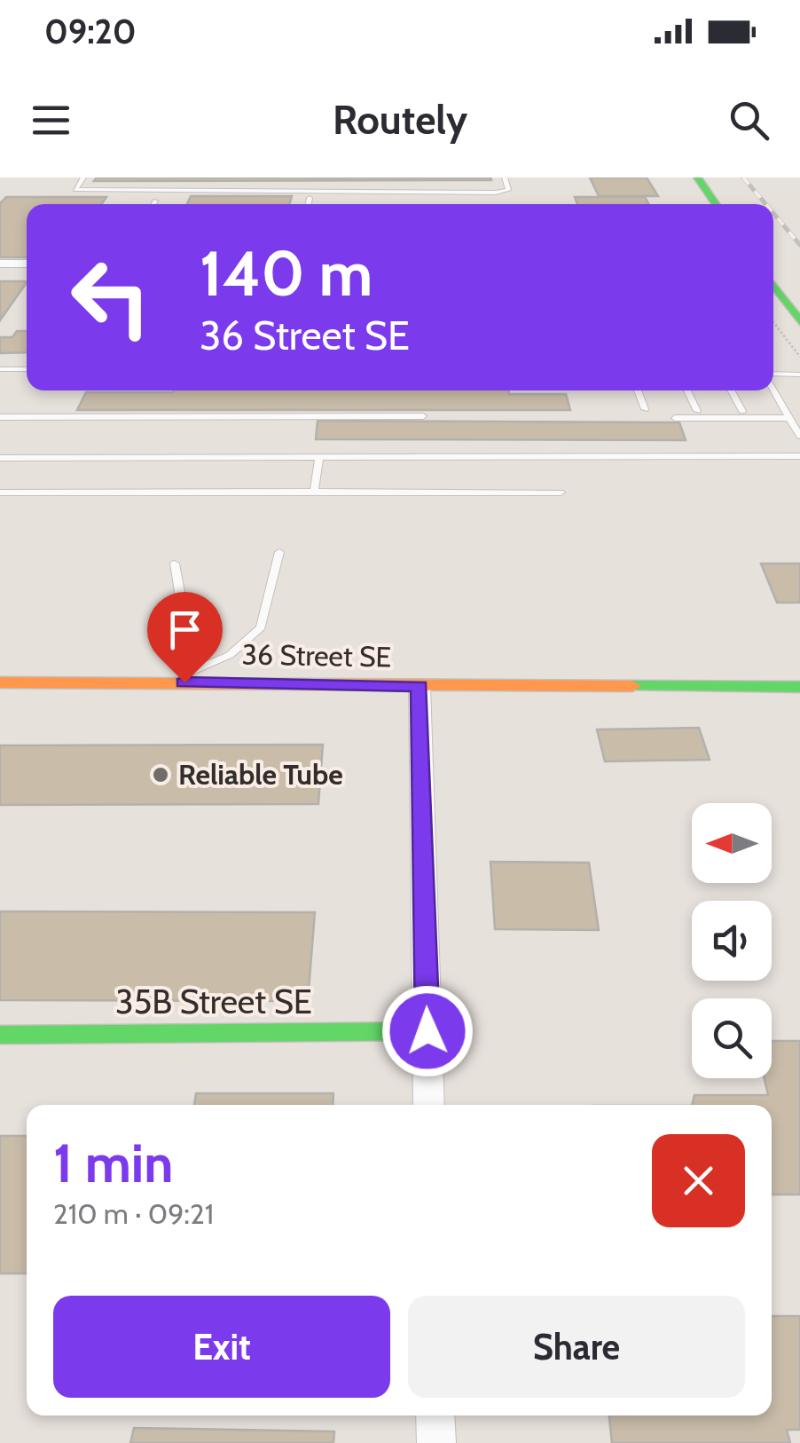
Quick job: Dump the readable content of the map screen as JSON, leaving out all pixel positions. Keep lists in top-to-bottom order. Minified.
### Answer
{"streets":{"street":["36 Street SE","35B Street SE"]},"places":["Reliable Tube"],"north":"left","page":{"status":"09:20","header":"Routely","turn":["140 m","36 Street SE"],"heading":["1 min","210 m · 09:21"],"buttons":["Exit","Share"]}}
